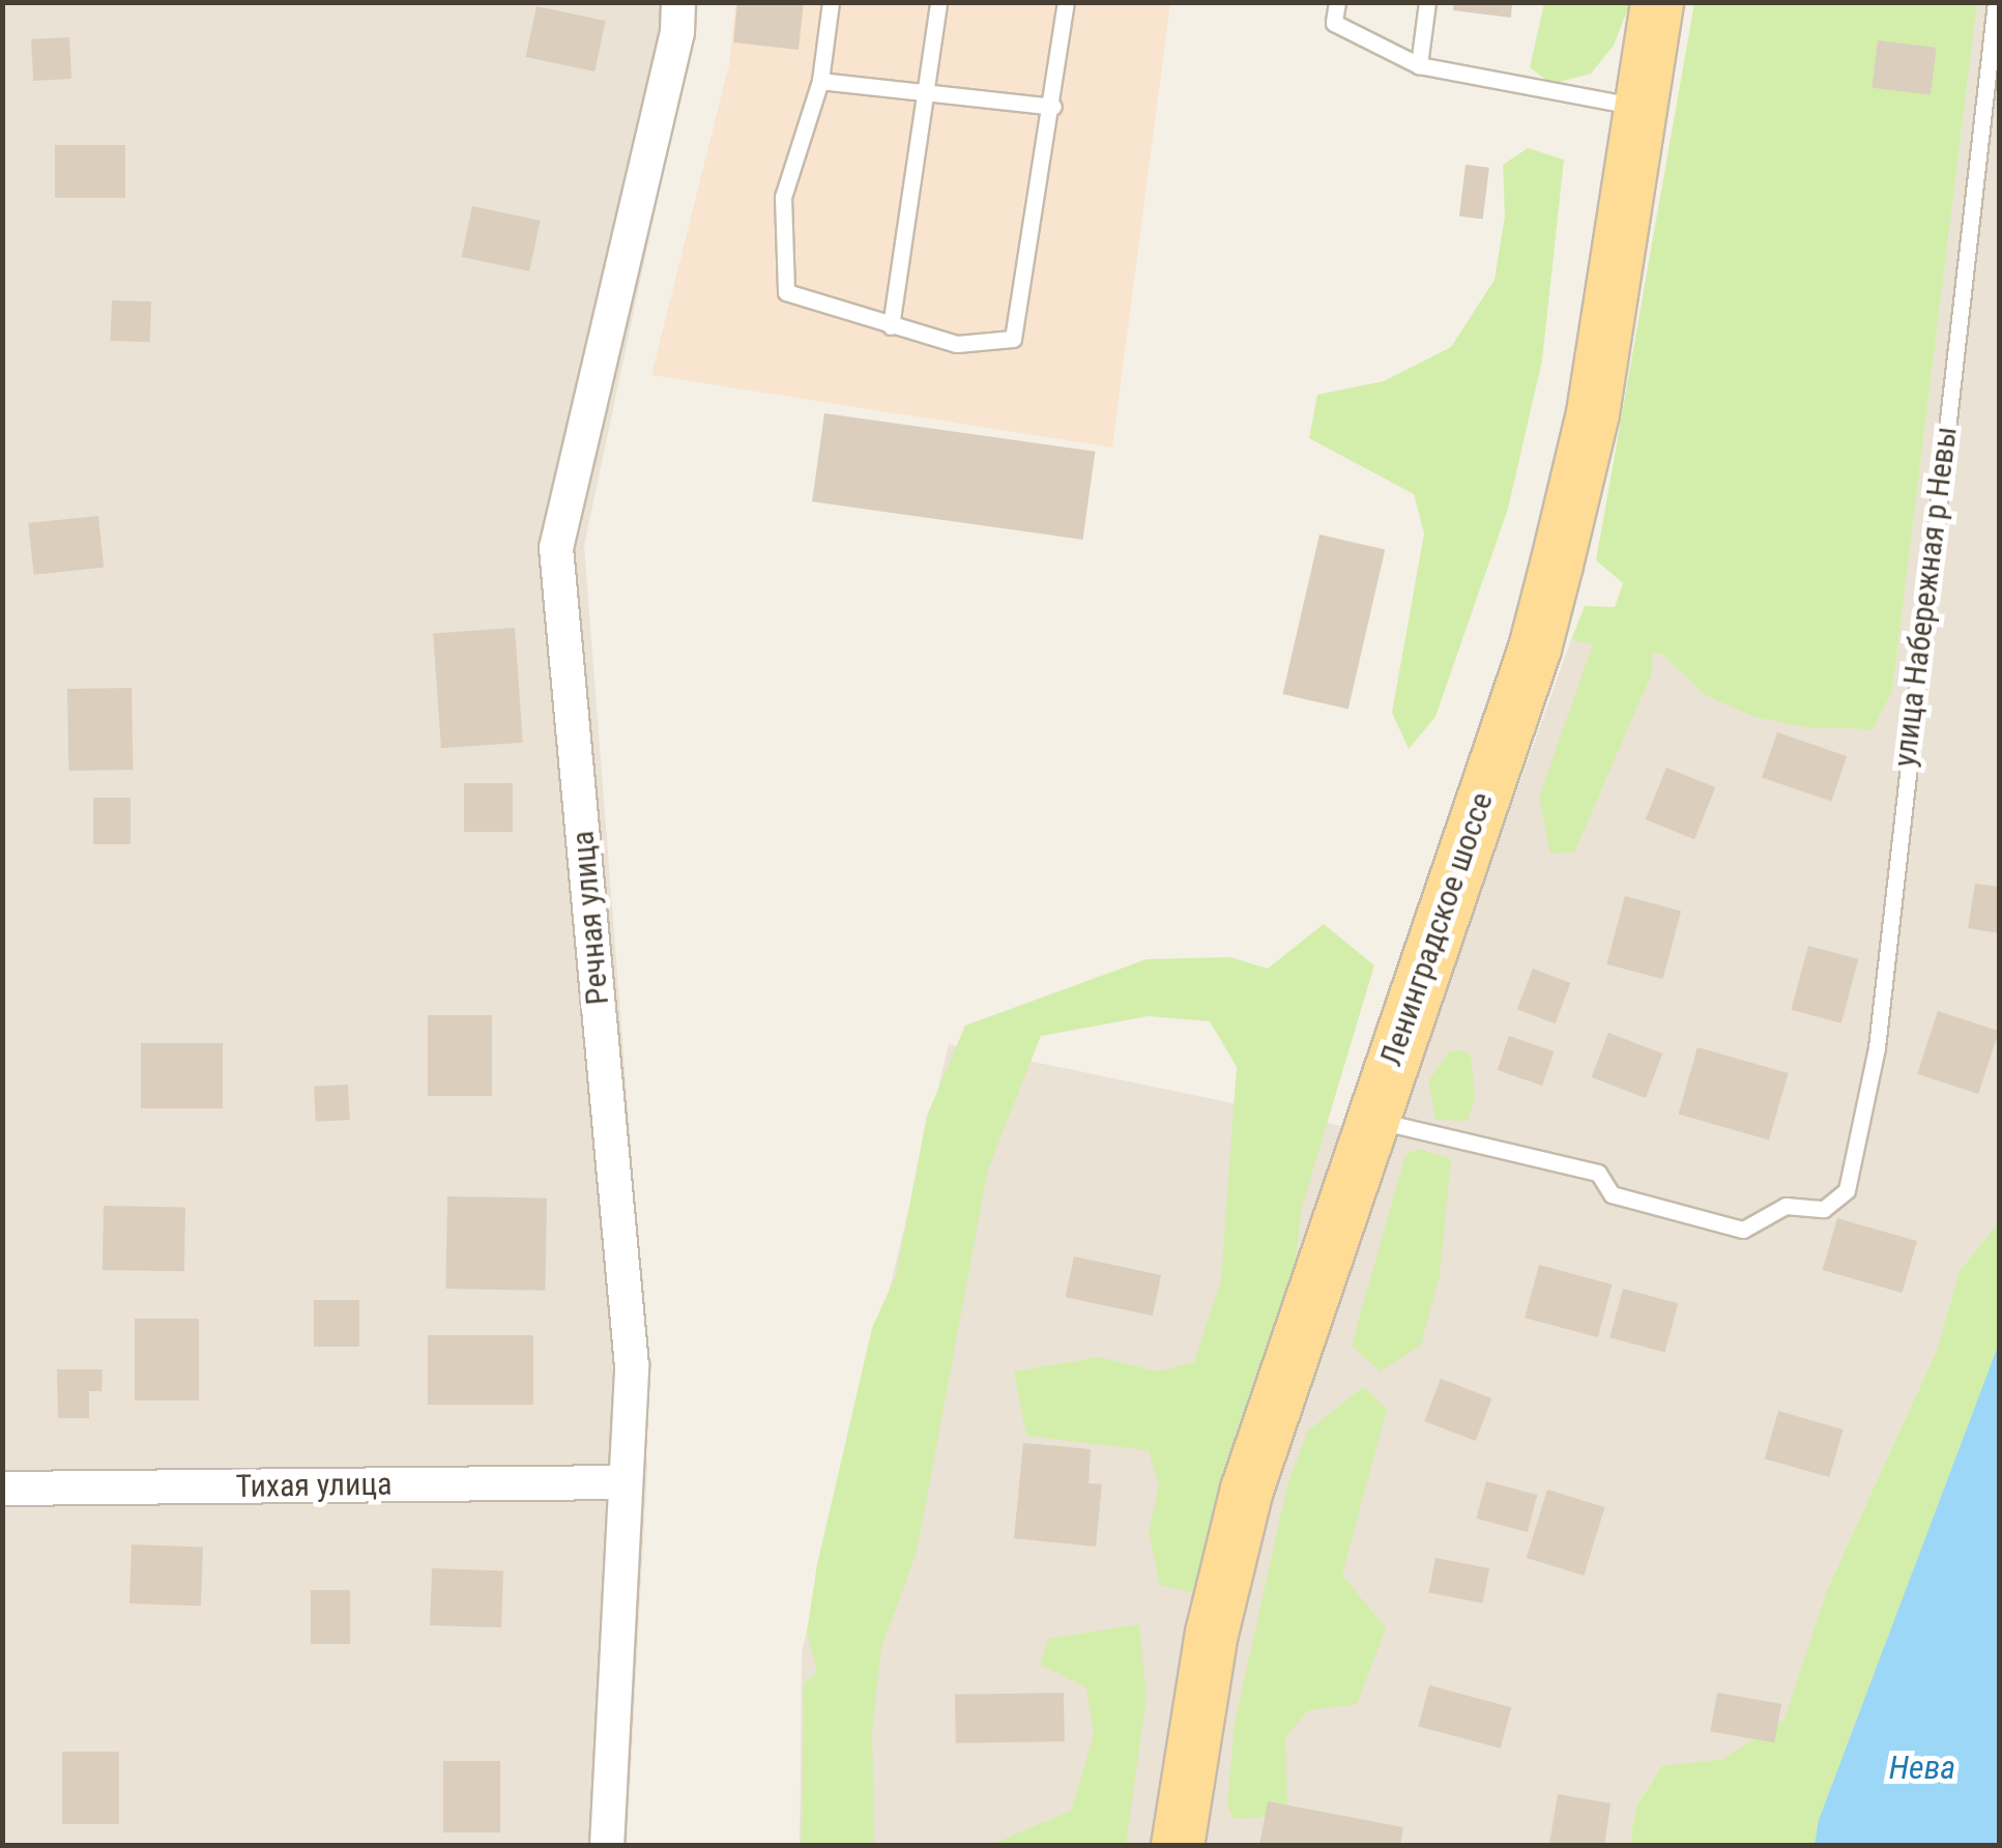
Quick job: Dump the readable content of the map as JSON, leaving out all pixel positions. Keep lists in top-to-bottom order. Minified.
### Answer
{"streets":{"main road":["Ленинградское шоссе"],"street":["Речная улица","Тихая улица"],"lane":["улица Набережная р Невы"]},"crossings":[["улица Набережная р Невы","Ленинградское шоссе"],["Речная улица","Тихая улица"]],"water":["Нева"]}
